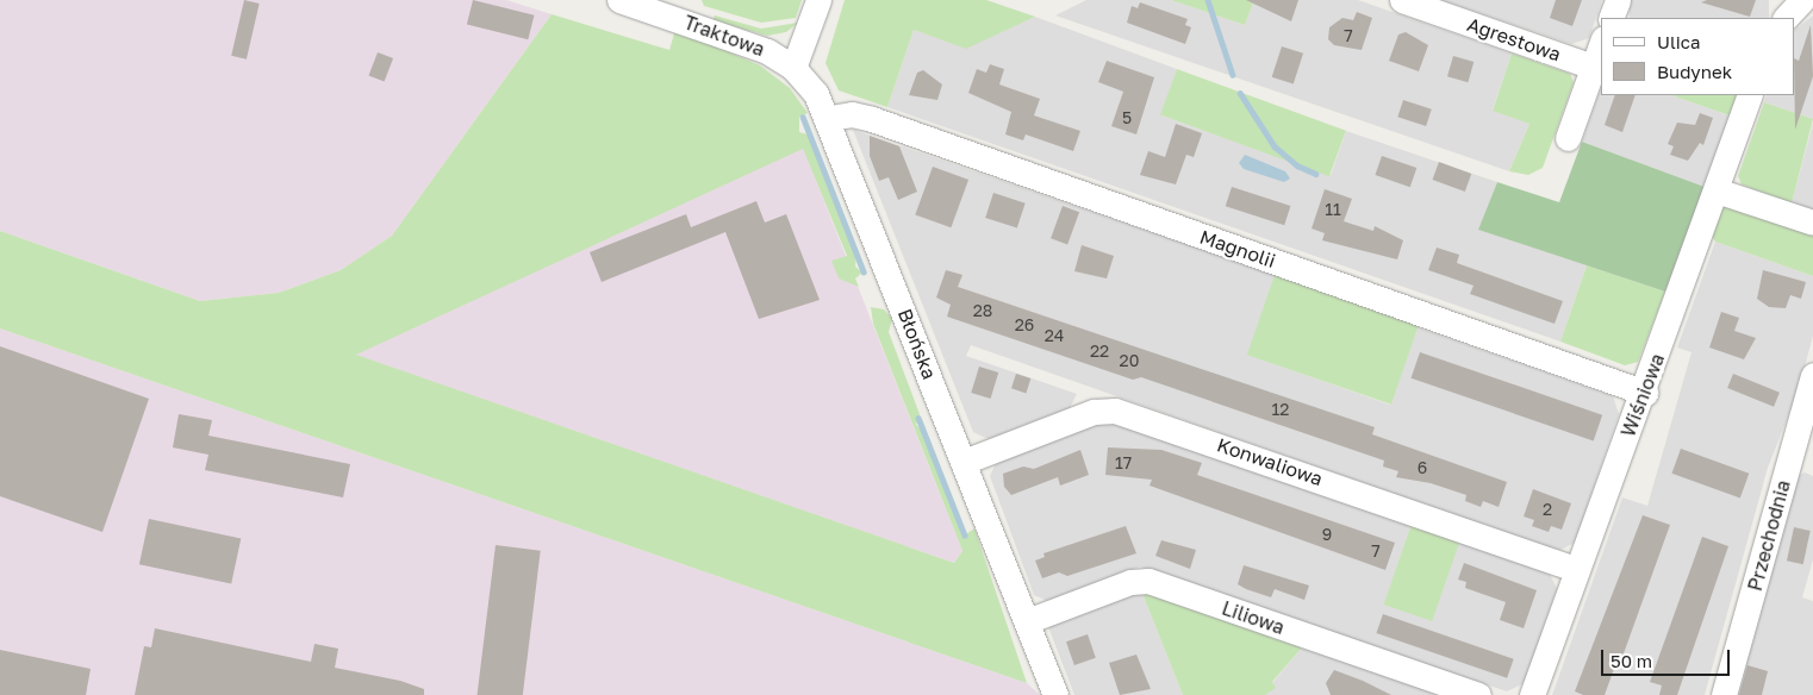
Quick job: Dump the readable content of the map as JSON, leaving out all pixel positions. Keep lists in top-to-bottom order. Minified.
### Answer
{"streets":{"street":["Traktowa","Agrestowa","Magnolii","Błońska","Wiśniowa","Konwaliowa","Przechodnia","Liliowa"]},"crossings":[["Traktowa","Błońska"],["Magnolii","Błońska"],["Magnolii","Wiśniowa"],["Błońska","Konwaliowa"],["Błońska","Liliowa"],["Wiśniowa","Konwaliowa"]],"house_numbers":["7","5","11","28","26","24","22","20","12","17","6","2","9","7"],"legend":["Ulica","Budynek"],"scale_bar":"50 m"}
